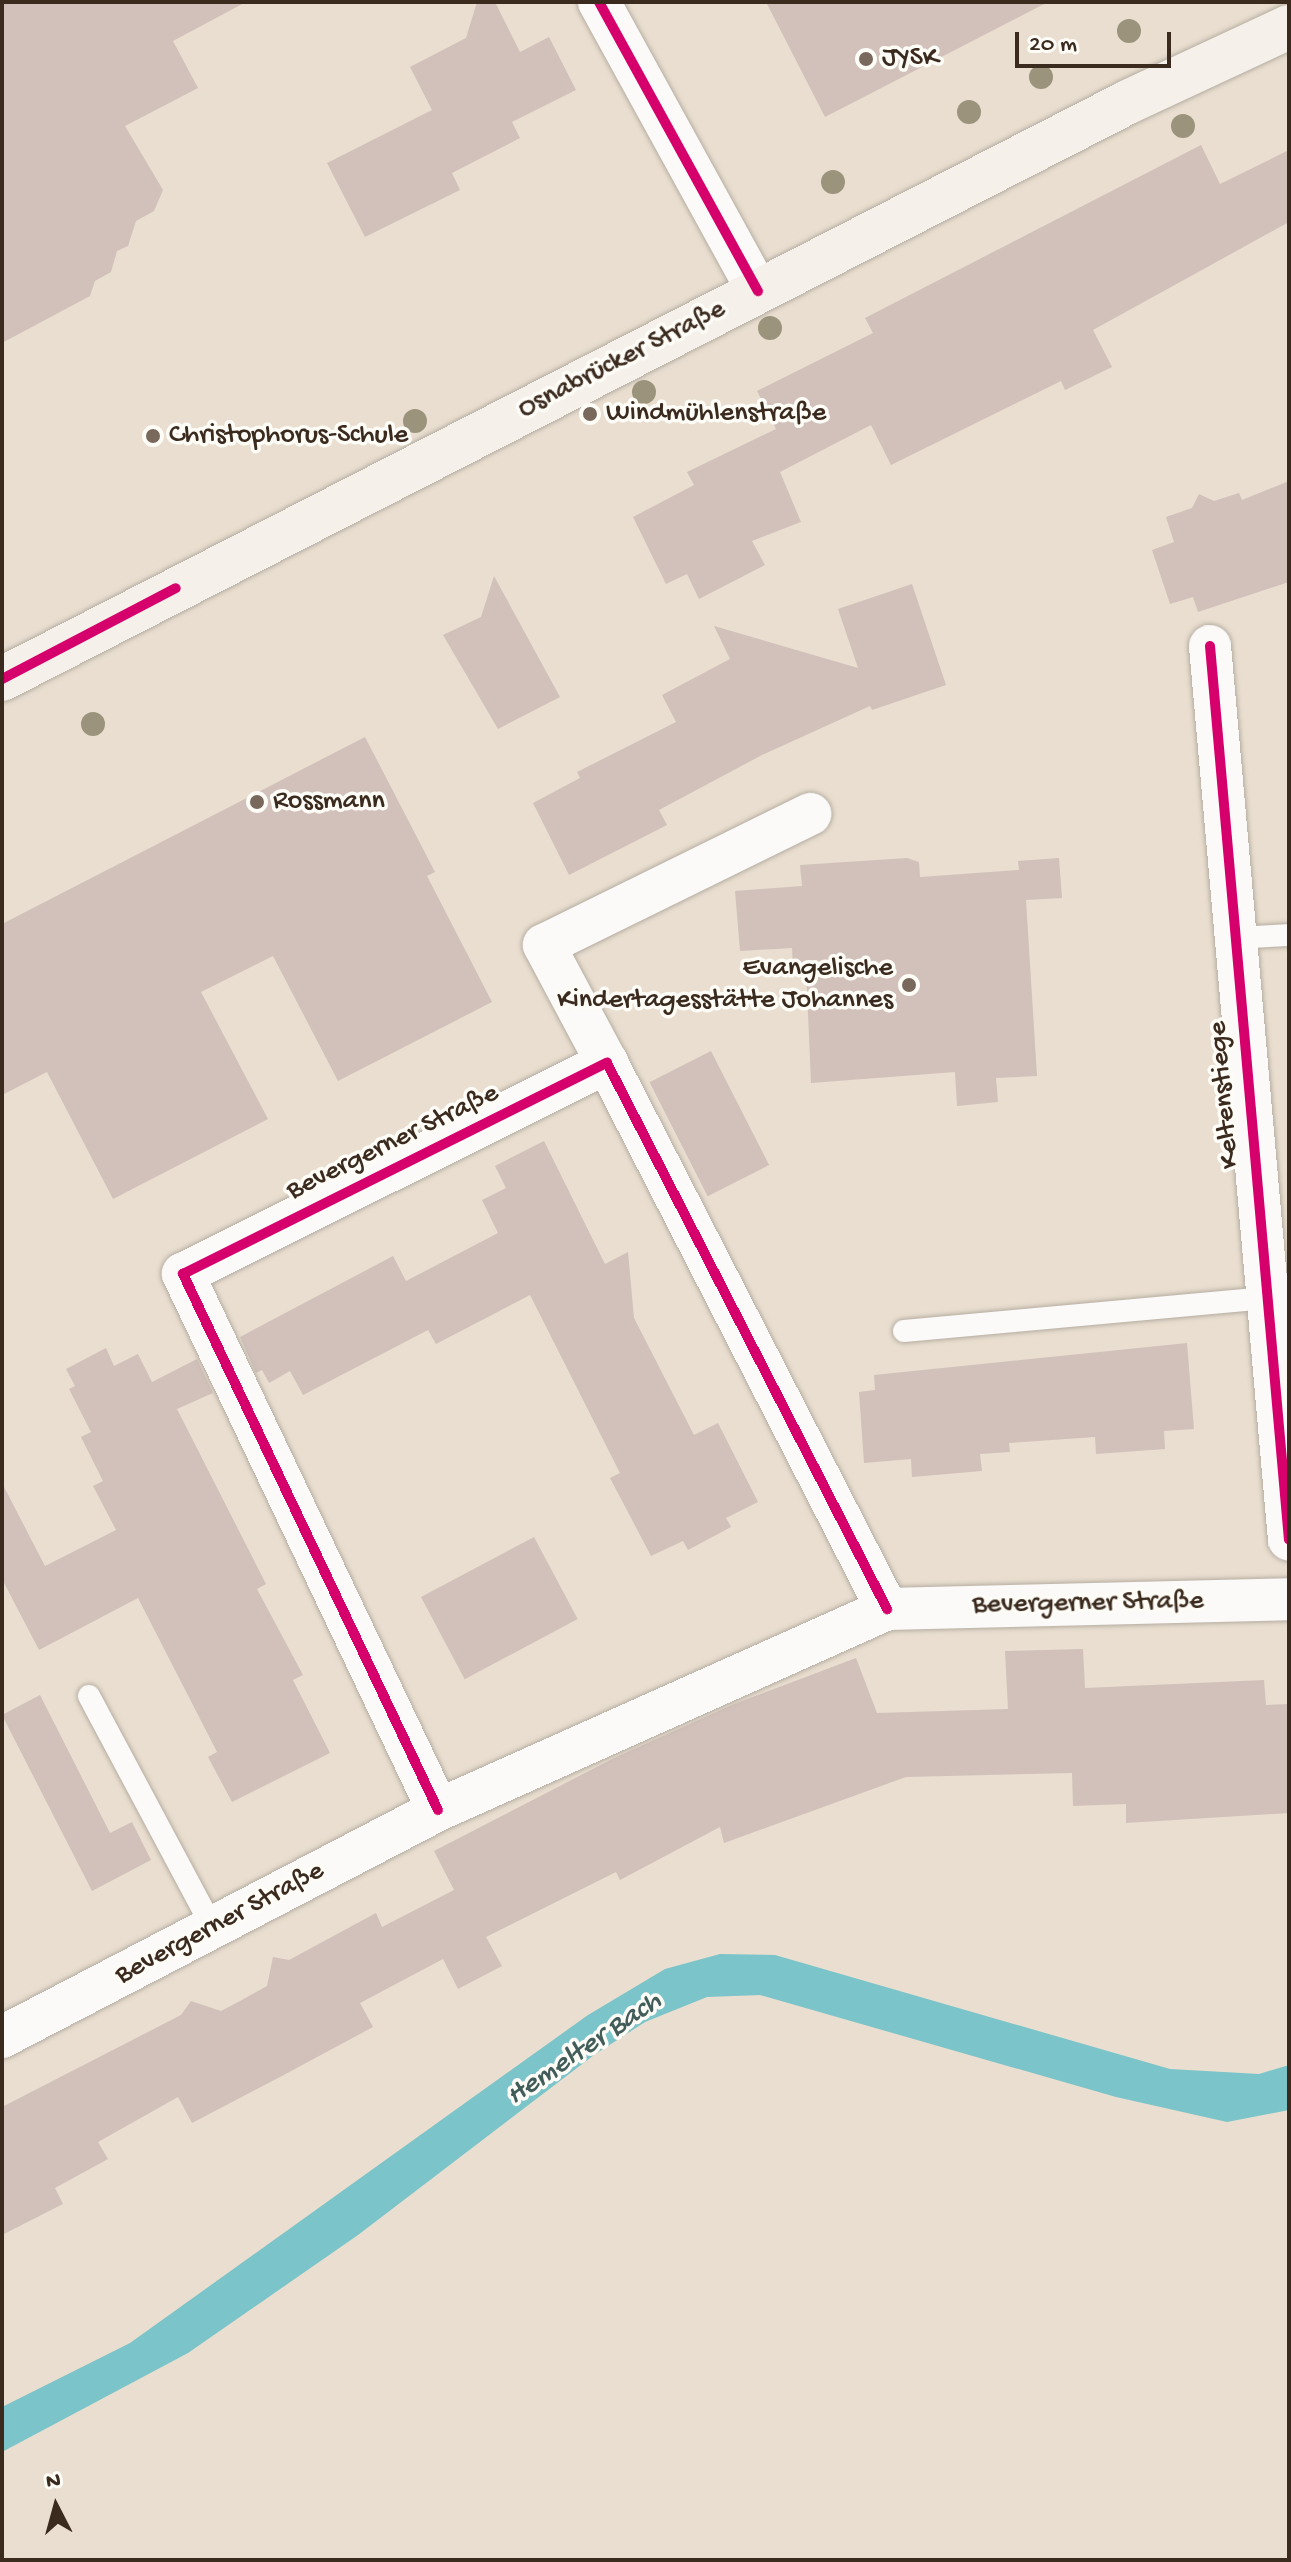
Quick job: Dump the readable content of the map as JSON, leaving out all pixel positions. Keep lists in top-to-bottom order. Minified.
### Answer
{"streets":{"main road":["Osnabrücker Straße"],"street":["Keltenstiege","Bevergerner Straße"]},"water":["Hemelter Bach"],"places":["JYSK","Windmühlenstraße","Christophorus-Schule","Rossmann","Evangelische Kindertagesstätte Johannes"],"scale_bar":"20 m","north":"top"}
